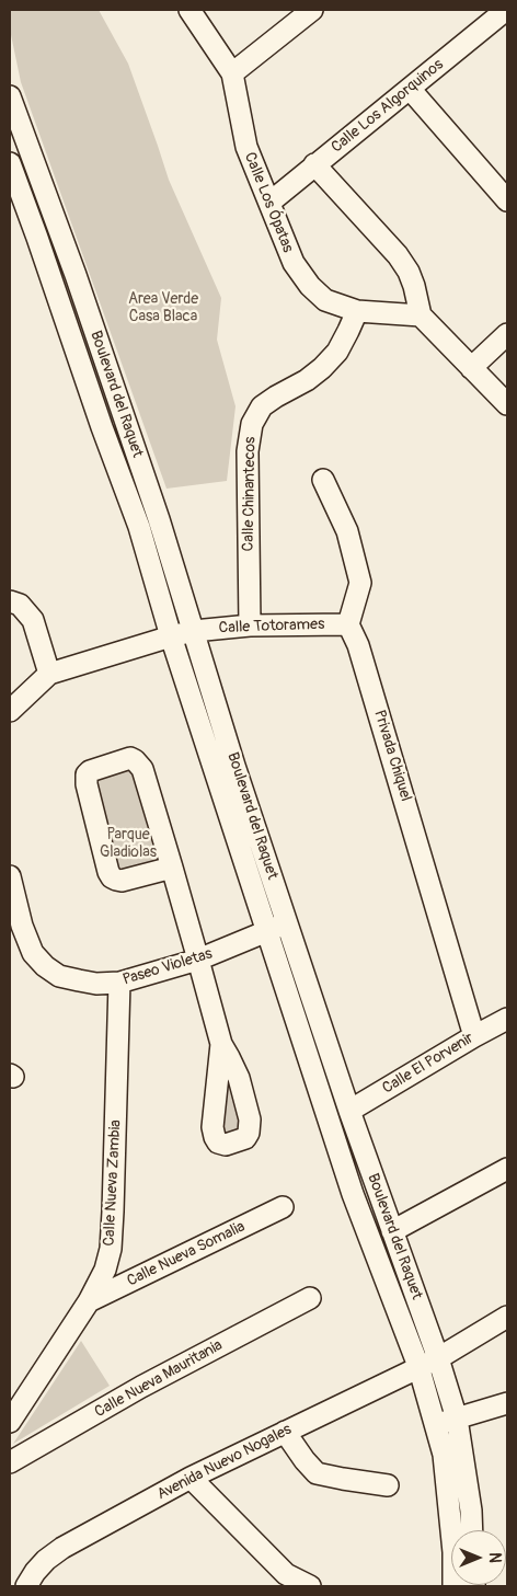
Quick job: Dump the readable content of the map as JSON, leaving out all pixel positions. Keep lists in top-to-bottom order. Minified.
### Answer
{"streets":{"street":["Calle Los Algorquinos","Calle Los Ópatas","Boulevard del Raquet","Calle Chinantecos","Calle Totorames","Privada Chiquel","Paseo Violetas","Calle El Porvenir","Calle Nueva Zambia","Calle Nueva Somalia","Calle Nueva Mauritania","Avenida Nuevo Nogales"]},"crossings":[["Calle Los Algorquinos","Calle Los Ópatas"],["Calle Los Ópatas","Calle Chinantecos"],["Boulevard del Raquet","Calle Totorames"],["Boulevard del Raquet","Paseo Violetas"],["Boulevard del Raquet","Calle El Porvenir"],["Boulevard del Raquet","Avenida Nuevo Nogales"],["Calle Chinantecos","Calle Totorames"],["Calle Totorames","Privada Chiquel"],["Privada Chiquel","Calle El Porvenir"],["Paseo Violetas","Calle Nueva Zambia"],["Calle Nueva Zambia","Calle Nueva Somalia"]],"parks":["Area Verde Casa Blaca","Parque Gladiolas"],"north":"right"}
